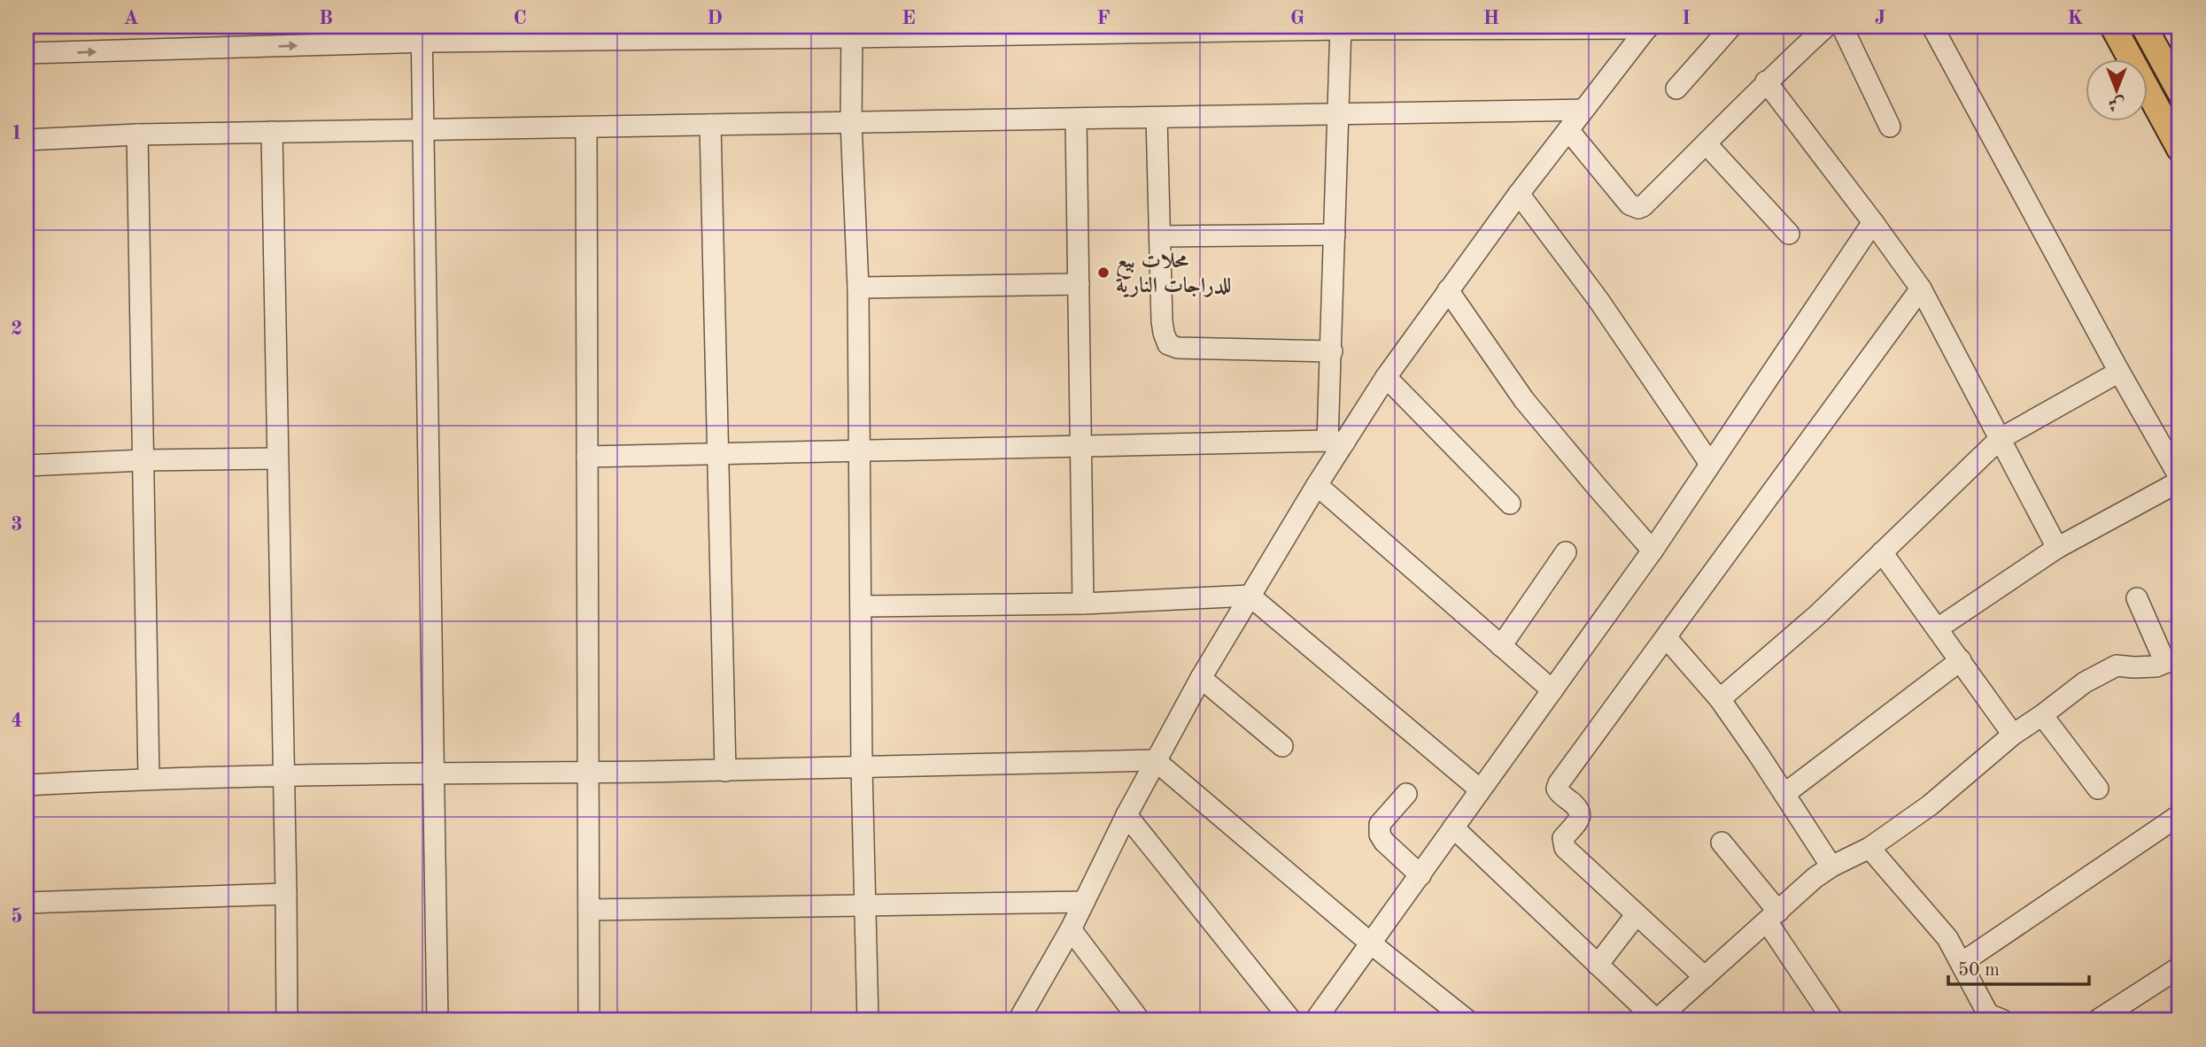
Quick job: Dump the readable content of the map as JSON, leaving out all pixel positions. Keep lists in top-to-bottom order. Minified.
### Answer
{"places":["محلات بيع للدراجات النارية"],"scale_bar":"50 m","north":"bottom","grid":{"columns":["A","B","C","D","E","F","G","H","I","J","K"],"rows":["1","2","3","4","5"]}}
